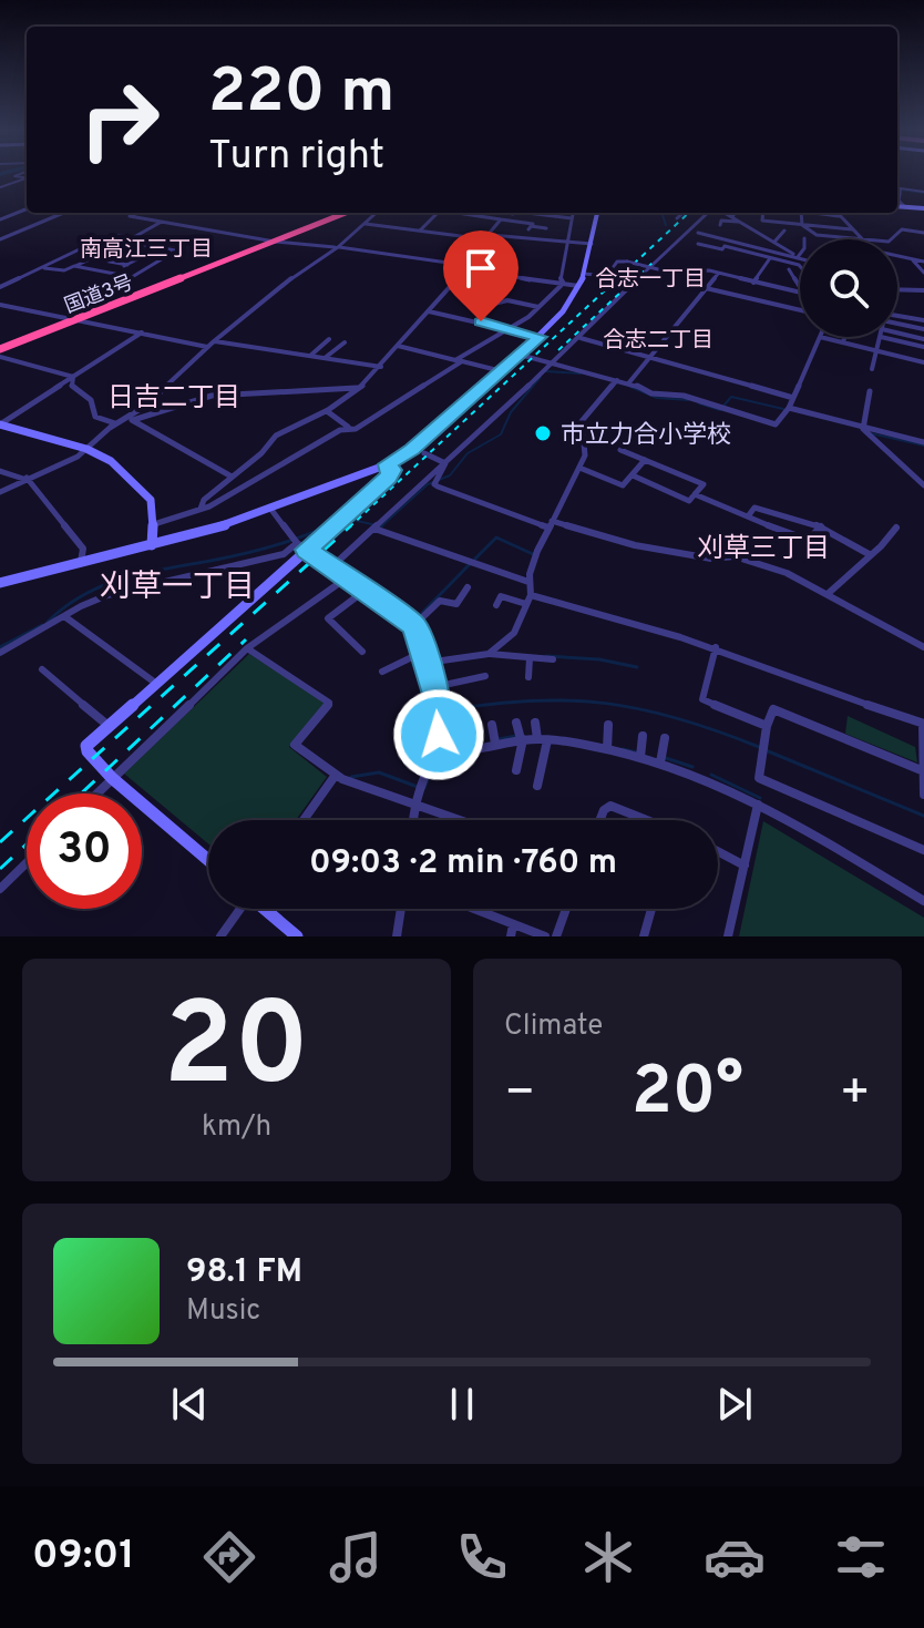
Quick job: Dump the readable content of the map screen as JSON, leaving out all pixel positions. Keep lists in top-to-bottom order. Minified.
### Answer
{"streets":{"highway":["国道3号"]},"districts":["南高江三丁目","合志一丁目","合志二丁目","日吉二丁目","刈草三丁目","刈草一丁目"],"places":["市立力合小学校"],"page":{"turn":["220 m","Turn right"],"limit":"30","trip":"09:03 · 2 min · 760 m","tile":[["20","km/h"],"Climate"],"heat":["−","20°","+"],"song":["98.1 FM","Music"],"tabs":"09:01"}}
